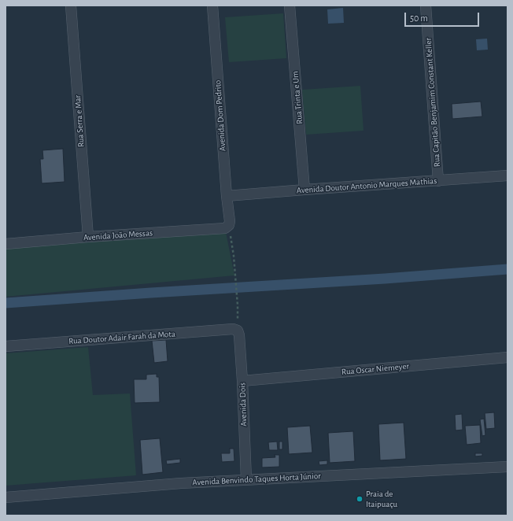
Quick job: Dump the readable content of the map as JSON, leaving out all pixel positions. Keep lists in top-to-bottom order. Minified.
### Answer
{"streets":{"street":["Rua Trinta e Um","Rua Capitão Benjamim Constant Keller","Avenida Dom Pedrito","Rua Serra e Mar","Avenida Doutor Antonio Marques Mathias","Avenida João Messas","Rua Doutor Adair Farah da Mota","Rua Oscar Niemeyer","Avenida Dois","Avenida Benvindo Taques Horta Júnior"]},"crossings":[["Rua Trinta e Um","Avenida Doutor Antonio Marques Mathias"],["Rua Capitão Benjamim Constant Keller","Avenida Doutor Antonio Marques Mathias"],["Avenida Dom Pedrito","Avenida Doutor Antonio Marques Mathias"],["Avenida Dom Pedrito","Avenida João Messas"],["Rua Serra e Mar","Avenida João Messas"],["Rua Doutor Adair Farah da Mota","Avenida Dois"],["Rua Oscar Niemeyer","Avenida Dois"],["Avenida Dois","Avenida Benvindo Taques Horta Júnior"]],"places":["Praia de Itaipuaçu"],"scale_bar":"50 m"}
